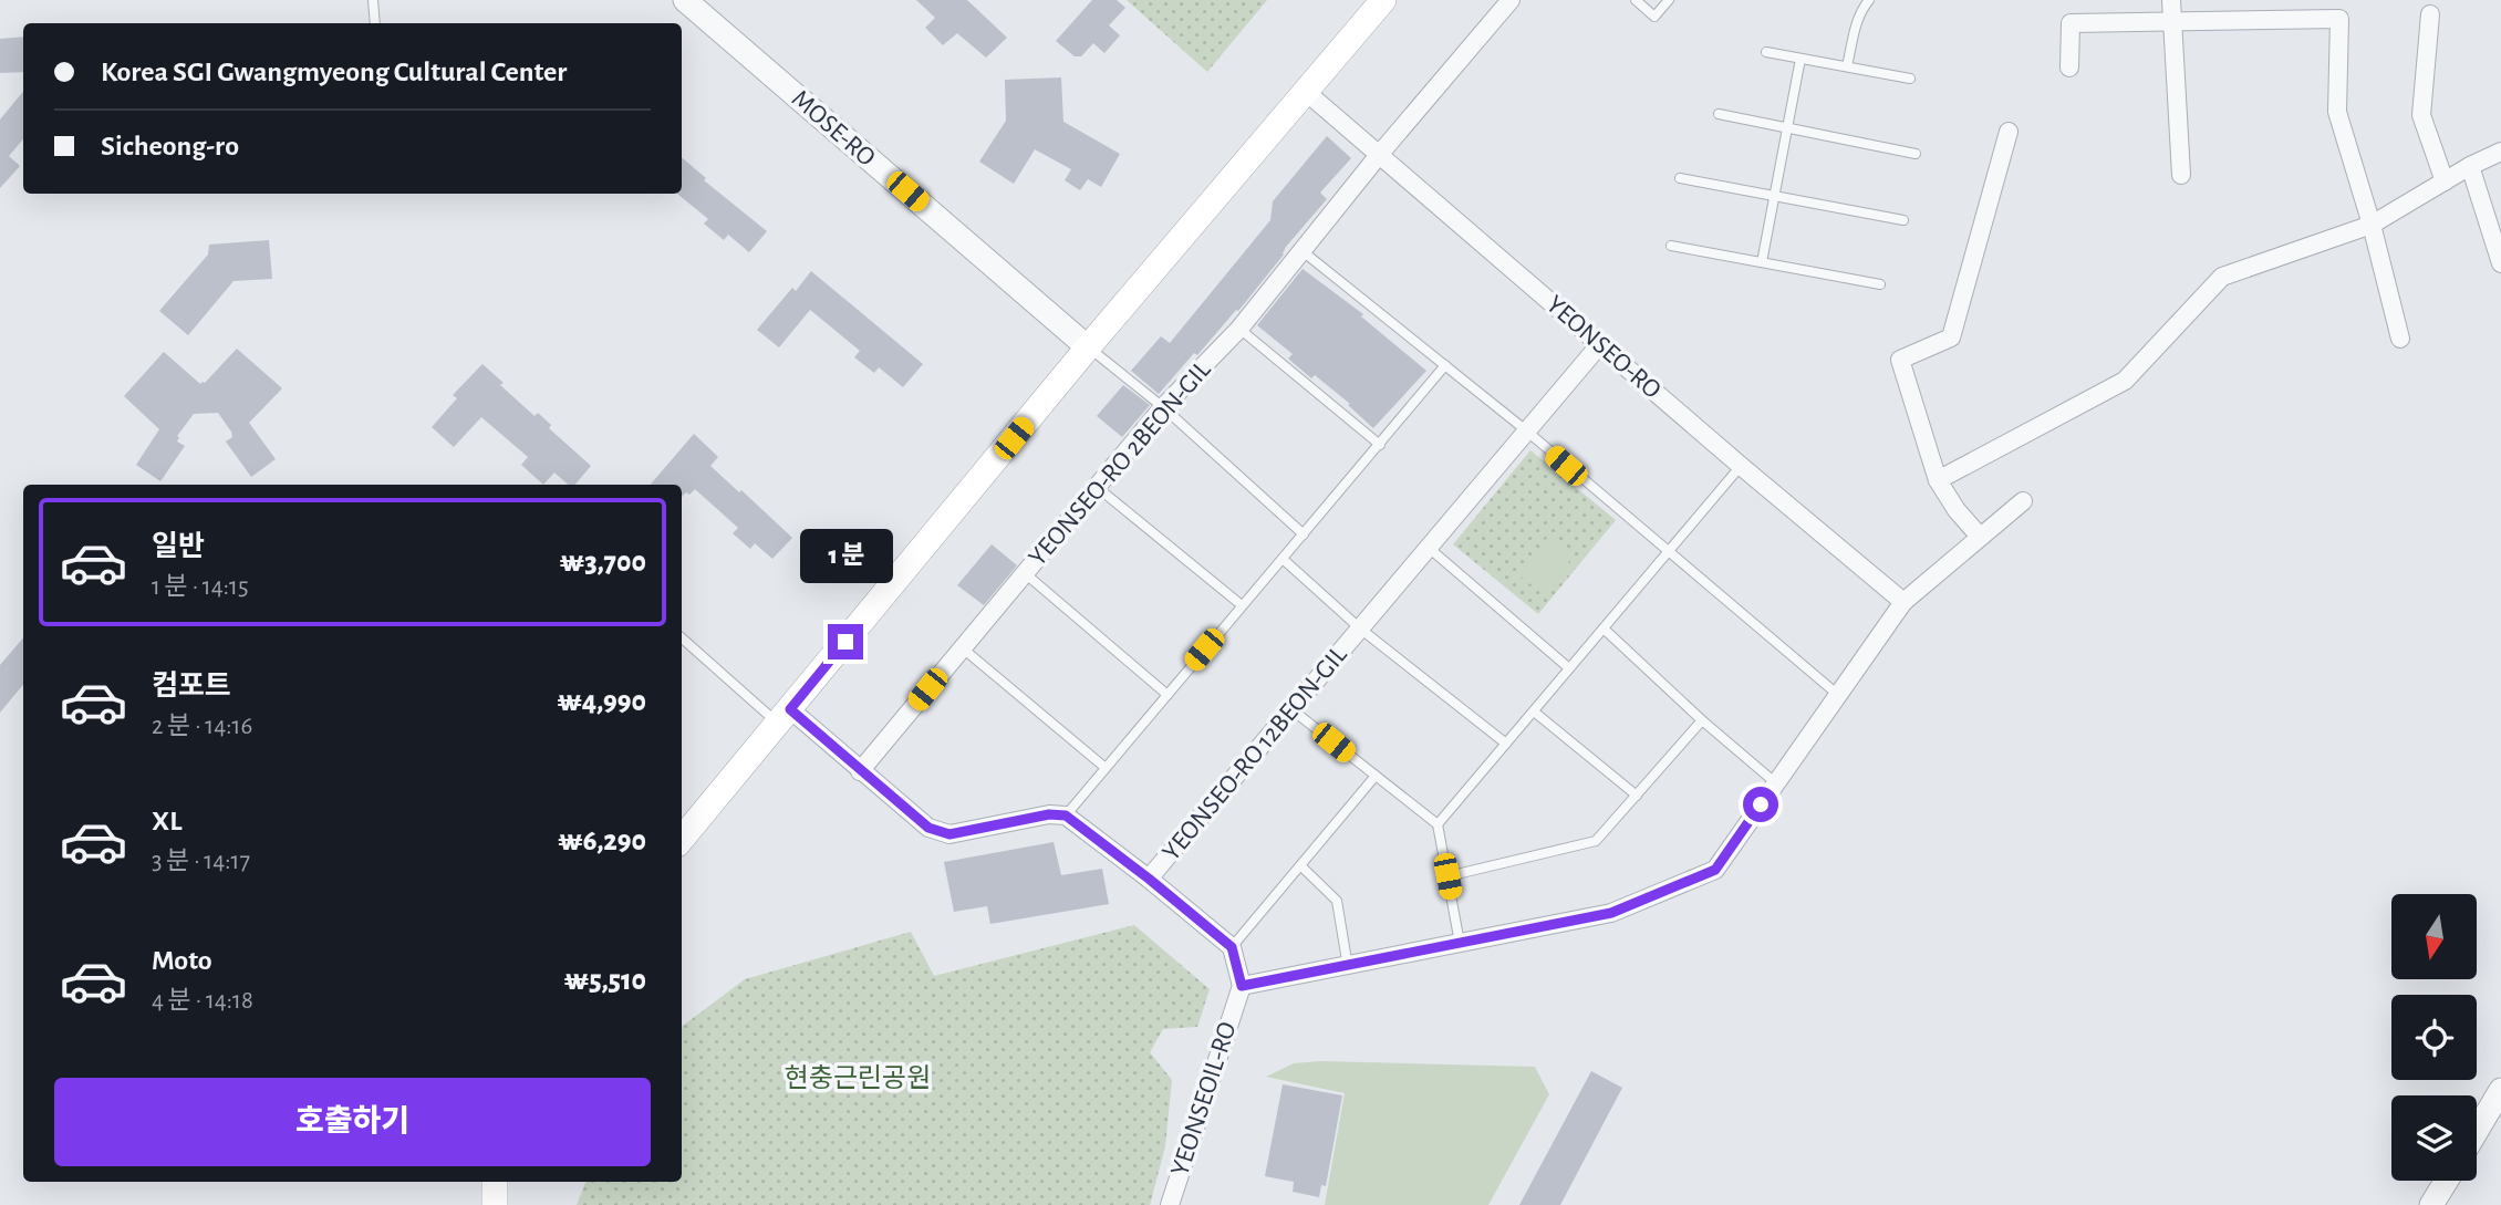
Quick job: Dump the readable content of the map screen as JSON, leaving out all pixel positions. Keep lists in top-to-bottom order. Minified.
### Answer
{"streets":{"street":["MOSE-RO","YEONSEO-RO","YEONSEO-RO 2BEON-GIL","YEONSEO-RO 12BEON-GIL","YEONSEOIL-RO"]},"crossings":[["YEONSEO-RO","YEONSEO-RO 2BEON-GIL"],["YEONSEO-RO","YEONSEO-RO 12BEON-GIL"]],"parks":["현충근린공원"],"north":"bottom","page":{"banner":["Korea SGI Gwangmyeong Cultural Center","Sicheong-ro"],"list":[{"name":"일반","note":"1 분 · 14:15","value":"₩3,700"},{"name":"컴포트","note":"2 분 · 14:16","value":"₩4,990"},{"name":"XL","note":"3 분 · 14:17","value":"₩6,290"},{"name":"Moto","note":"4 분 · 14:18","value":"₩5,510"}],"bubble":"1 분","buttons":"호출하기"}}
